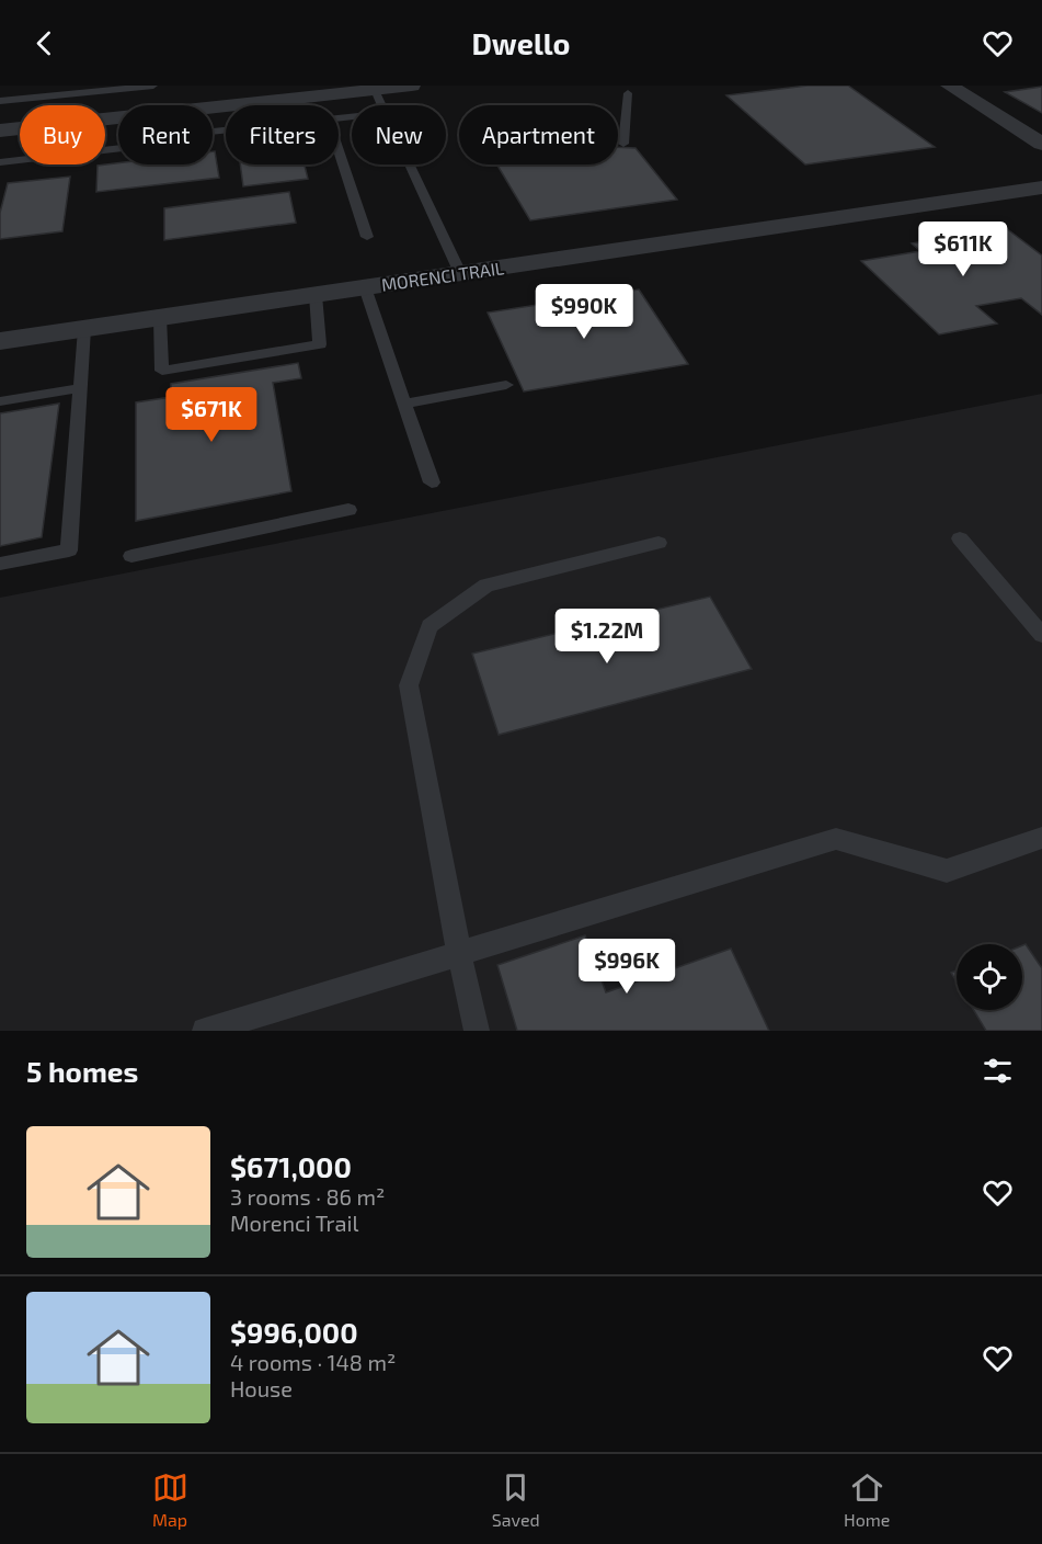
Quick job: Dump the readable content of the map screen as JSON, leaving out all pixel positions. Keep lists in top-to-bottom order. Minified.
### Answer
{"streets":{"street":["MORENCI TRAIL"]},"page":{"header":"Dwello","chip":["Buy","Rent","Filters","New","Apartment"],"price":["$611K","$990K","$671K","$1.22M","$996K"],"heading":"5 homes","list":[{"name":"$671,000","note":"3 rooms · 86 m² · Morenci Trail"},{"name":"$996,000","note":"4 rooms · 148 m² · House"}],"tabs":["Map","Saved","Home"]}}
